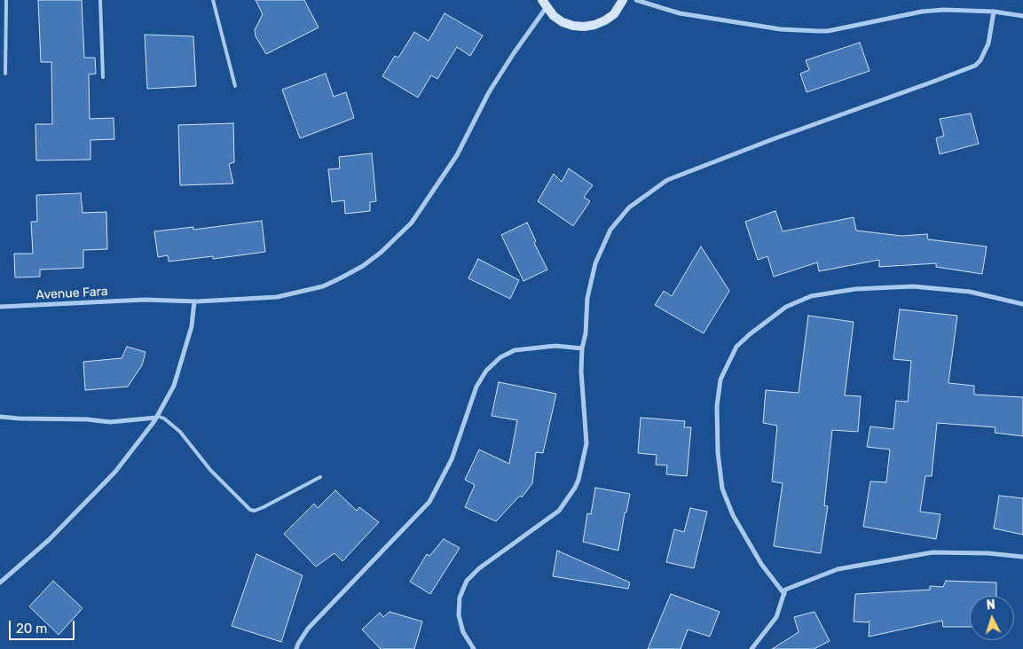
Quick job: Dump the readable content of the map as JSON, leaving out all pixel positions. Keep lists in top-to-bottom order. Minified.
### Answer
{"streets":{"street":["Avenue Fara"]},"scale_bar":"20 m","north":"top"}
